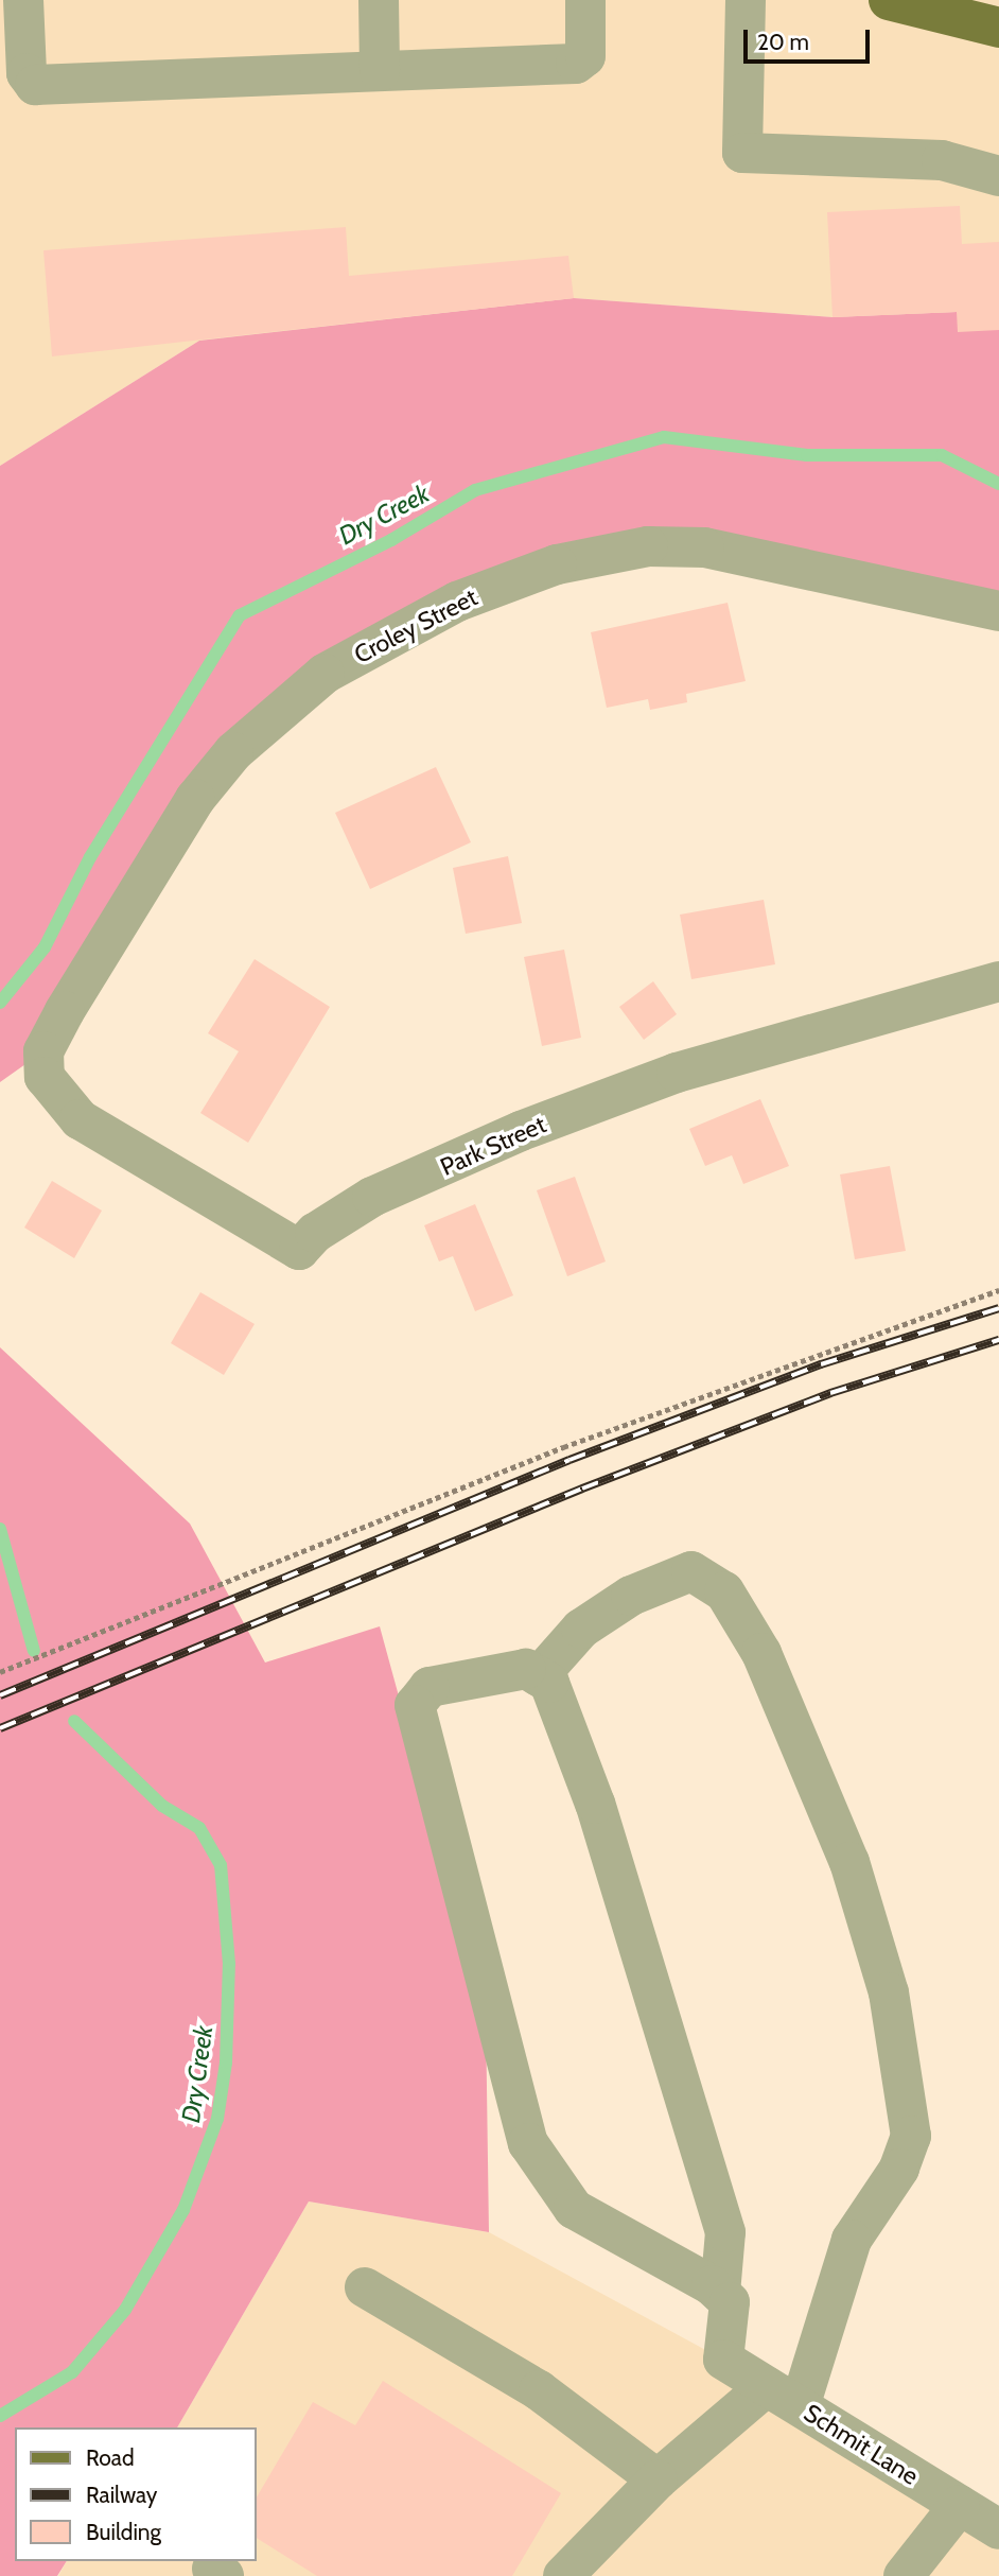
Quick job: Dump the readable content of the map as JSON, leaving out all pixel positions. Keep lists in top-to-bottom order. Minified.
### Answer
{"streets":{"street":["Croley Street","Park Street","Schmit Lane"]},"crossings":[["Croley Street","Park Street"]],"water":["Dry Creek"],"legend":["Road","Railway","Building"],"scale_bar":"20 m"}
